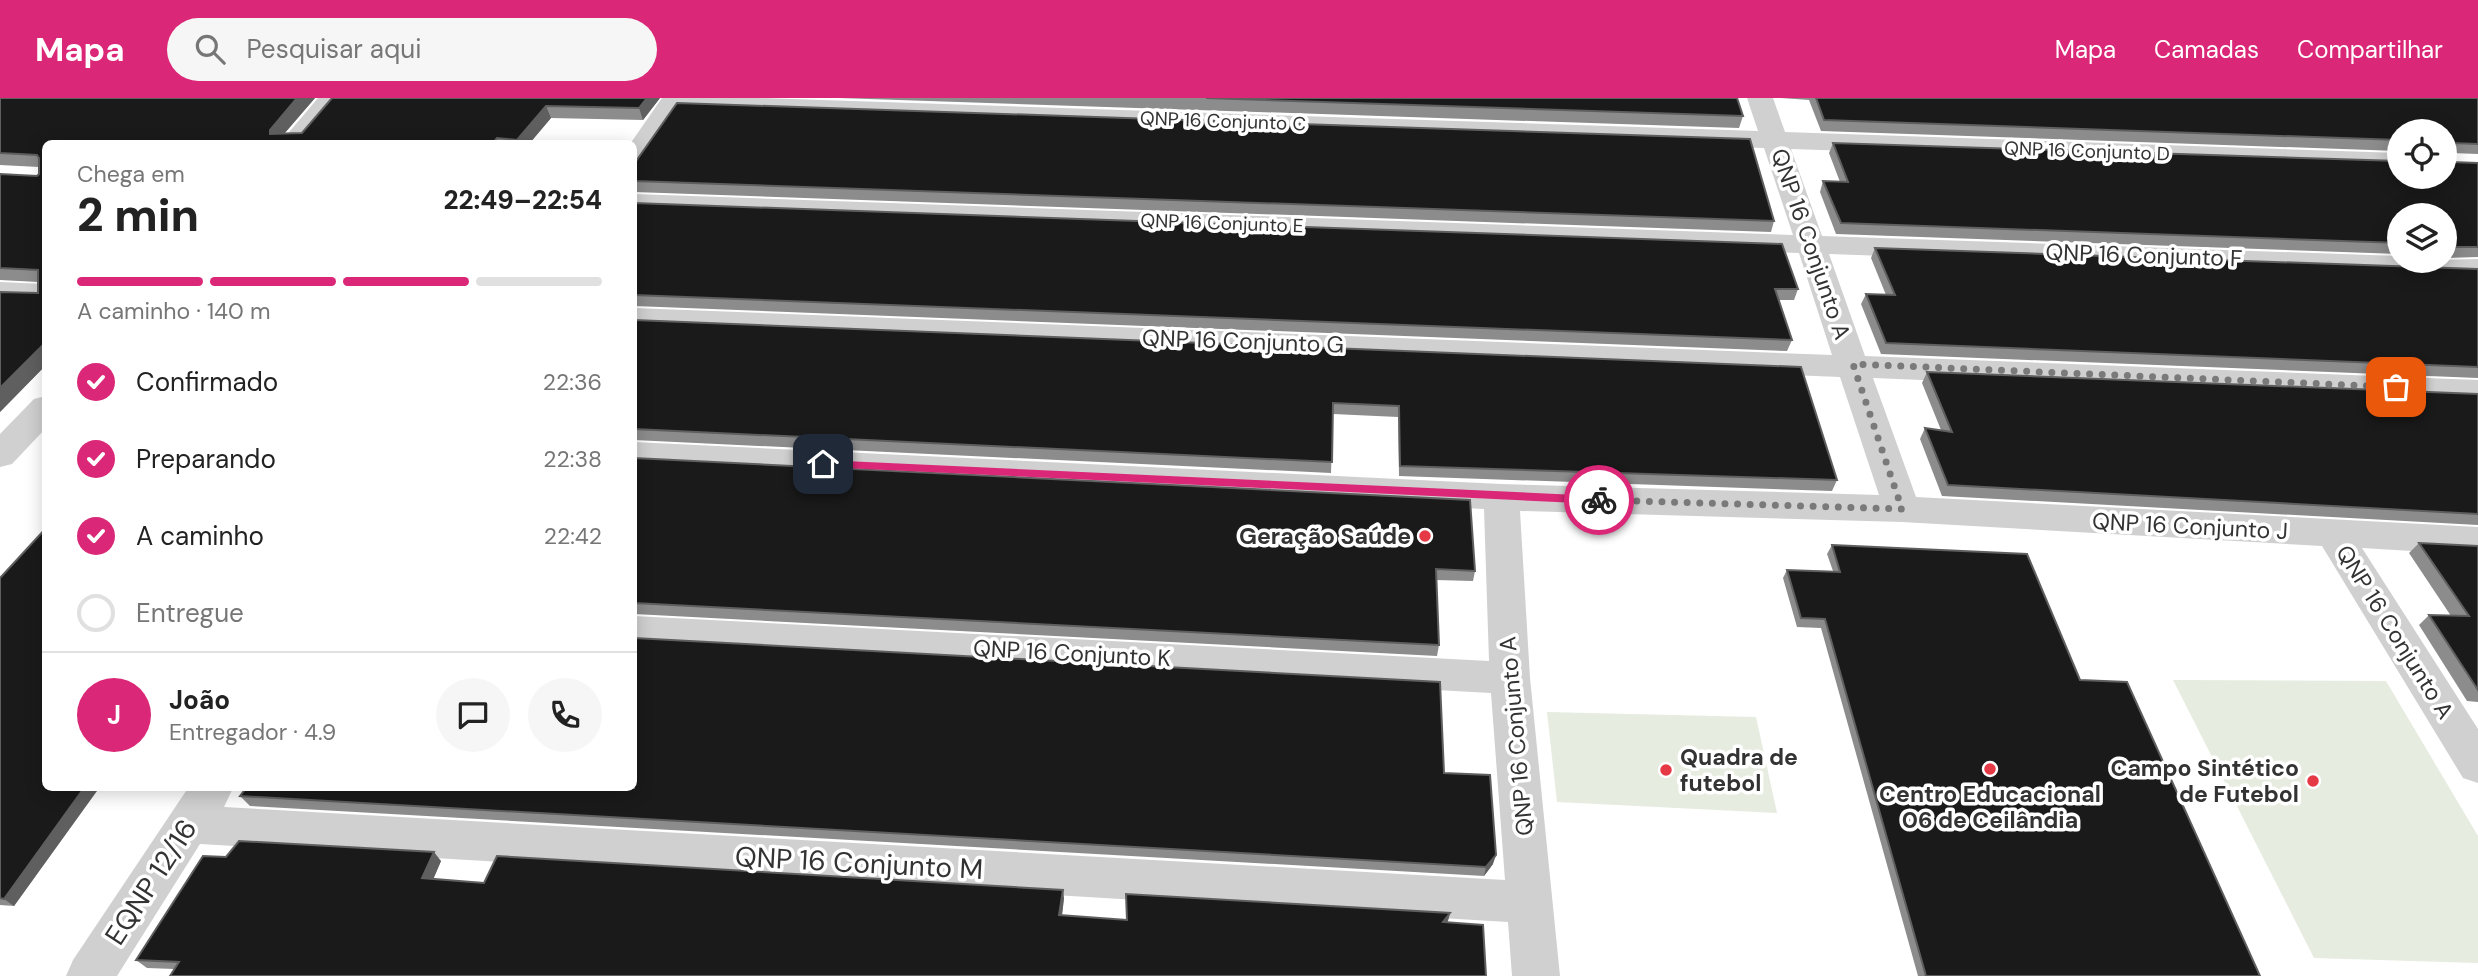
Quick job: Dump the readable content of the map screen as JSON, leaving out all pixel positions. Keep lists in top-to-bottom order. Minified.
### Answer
{"streets":{"street":["QNP 16 Conjunto C","QNP 16 Conjunto D","QNP 16 Conjunto E","QNP 16 Conjunto A","QNP 16 Conjunto F","QNP 16 Conjunto G","QNP 16 Conjunto J","QNP 16 Conjunto K","QNP 16 Conjunto M","EQNP 12/16"]},"crossings":[["QNP 16 Conjunto C","QNP 16 Conjunto D"],["QNP 16 Conjunto C","QNP 16 Conjunto A"],["QNP 16 Conjunto D","QNP 16 Conjunto A"],["QNP 16 Conjunto E","QNP 16 Conjunto A"],["QNP 16 Conjunto E","QNP 16 Conjunto F"],["QNP 16 Conjunto A","QNP 16 Conjunto F"],["QNP 16 Conjunto A","QNP 16 Conjunto G"],["QNP 16 Conjunto A","QNP 16 Conjunto J"],["QNP 16 Conjunto A","QNP 16 Conjunto K"],["QNP 16 Conjunto A","QNP 16 Conjunto M"],["QNP 16 Conjunto M","EQNP 12/16"]],"places":["Geração Saúde","Centro Educacional 06 de Ceilândia","Quadra de futebol","Campo Sintético de Futebol"],"page":{"header":"Mapa","search":"Pesquisar aqui","nav":["Mapa","Camadas","Compartilhar"],"heading":["2 min","Chega em","22:49–22:54"],"panel":["João","Entregador · 4.9"],"bar":"A caminho · 140 m","list":[["Confirmado","22:36"],["Preparando","22:38"],["A caminho","22:42"],"Entregue"],"round":"J"}}
